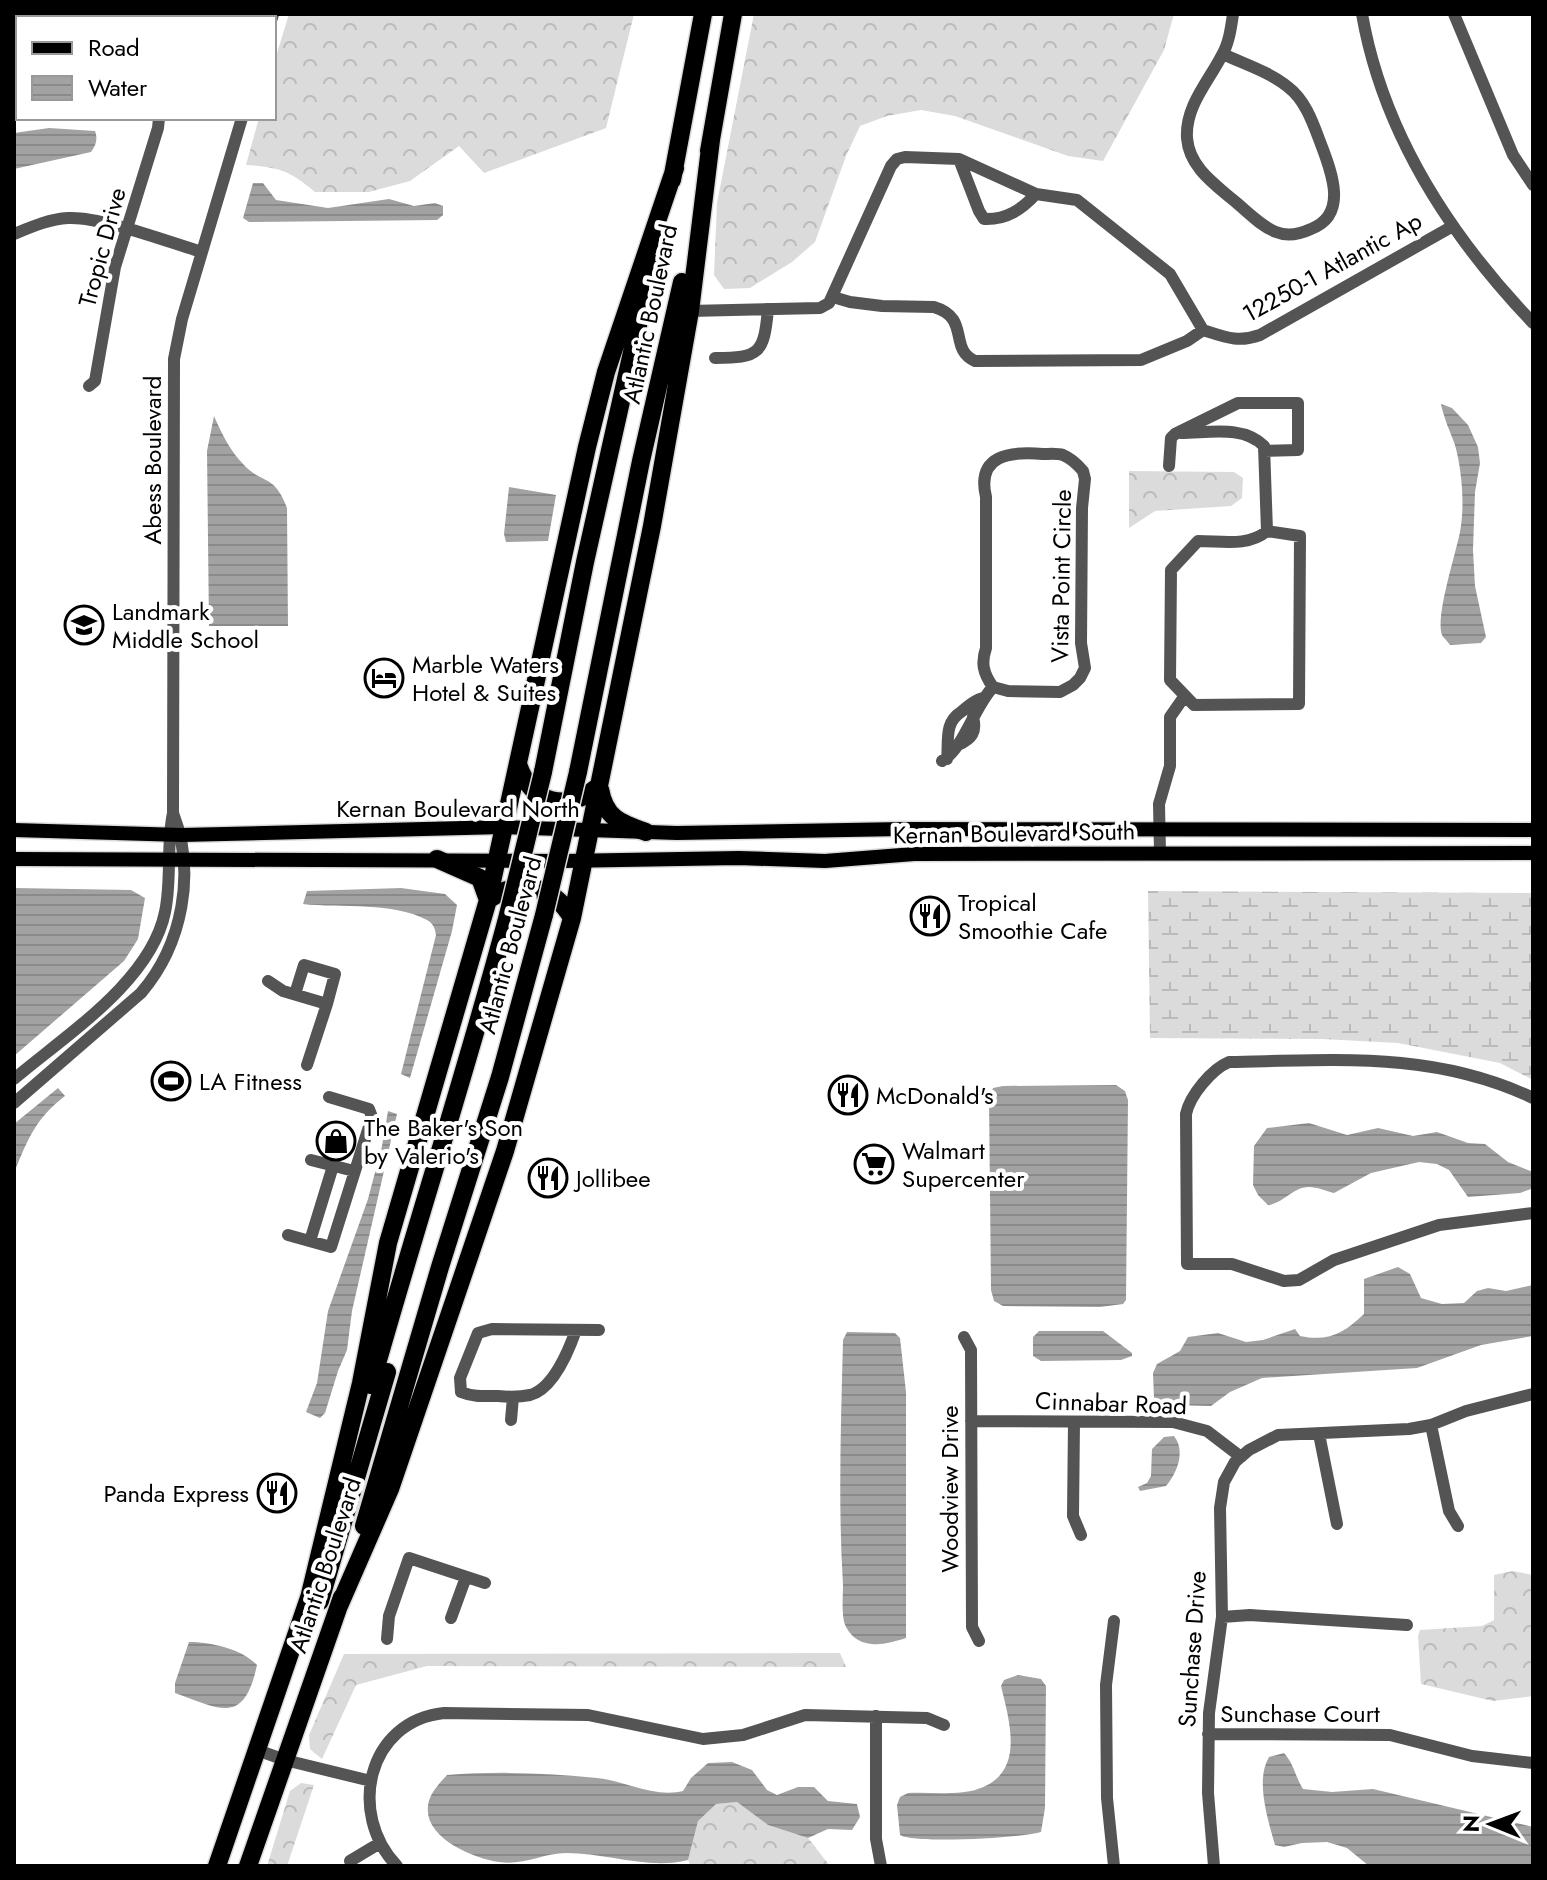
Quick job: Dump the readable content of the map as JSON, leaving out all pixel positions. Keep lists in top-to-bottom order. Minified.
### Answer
{"streets":{"highway":["Atlantic Boulevard"],"main road":["Kernan Boulevard North","Kernan Boulevard South"],"street":["Tropic Drive","12250-1 Atlantic Ap","Abess Boulevard","Vista Point Circle","Cinnabar Road","Woodview Drive","Sunchase Drive","Sunchase Court"]},"crossings":[["Abess Boulevard","Kernan Boulevard North"],["Kernan Boulevard North","Kernan Boulevard South"],["Cinnabar Road","Woodview Drive"],["Cinnabar Road","Sunchase Drive"],["Sunchase Drive","Sunchase Court"]],"places":{"school or university":["Landmark Middle School"],"hotel":["Marble Waters Hotel & Suites"],"restaurant":["Tropical Smoothie Cafe","McDonald's","Jollibee","Panda Express"],"sports":["LA Fitness"],"shop":["The Baker's Son by Valerio's"],"supermarket":["Walmart Supercenter"]},"legend":["Road","Water"],"north":"left"}
